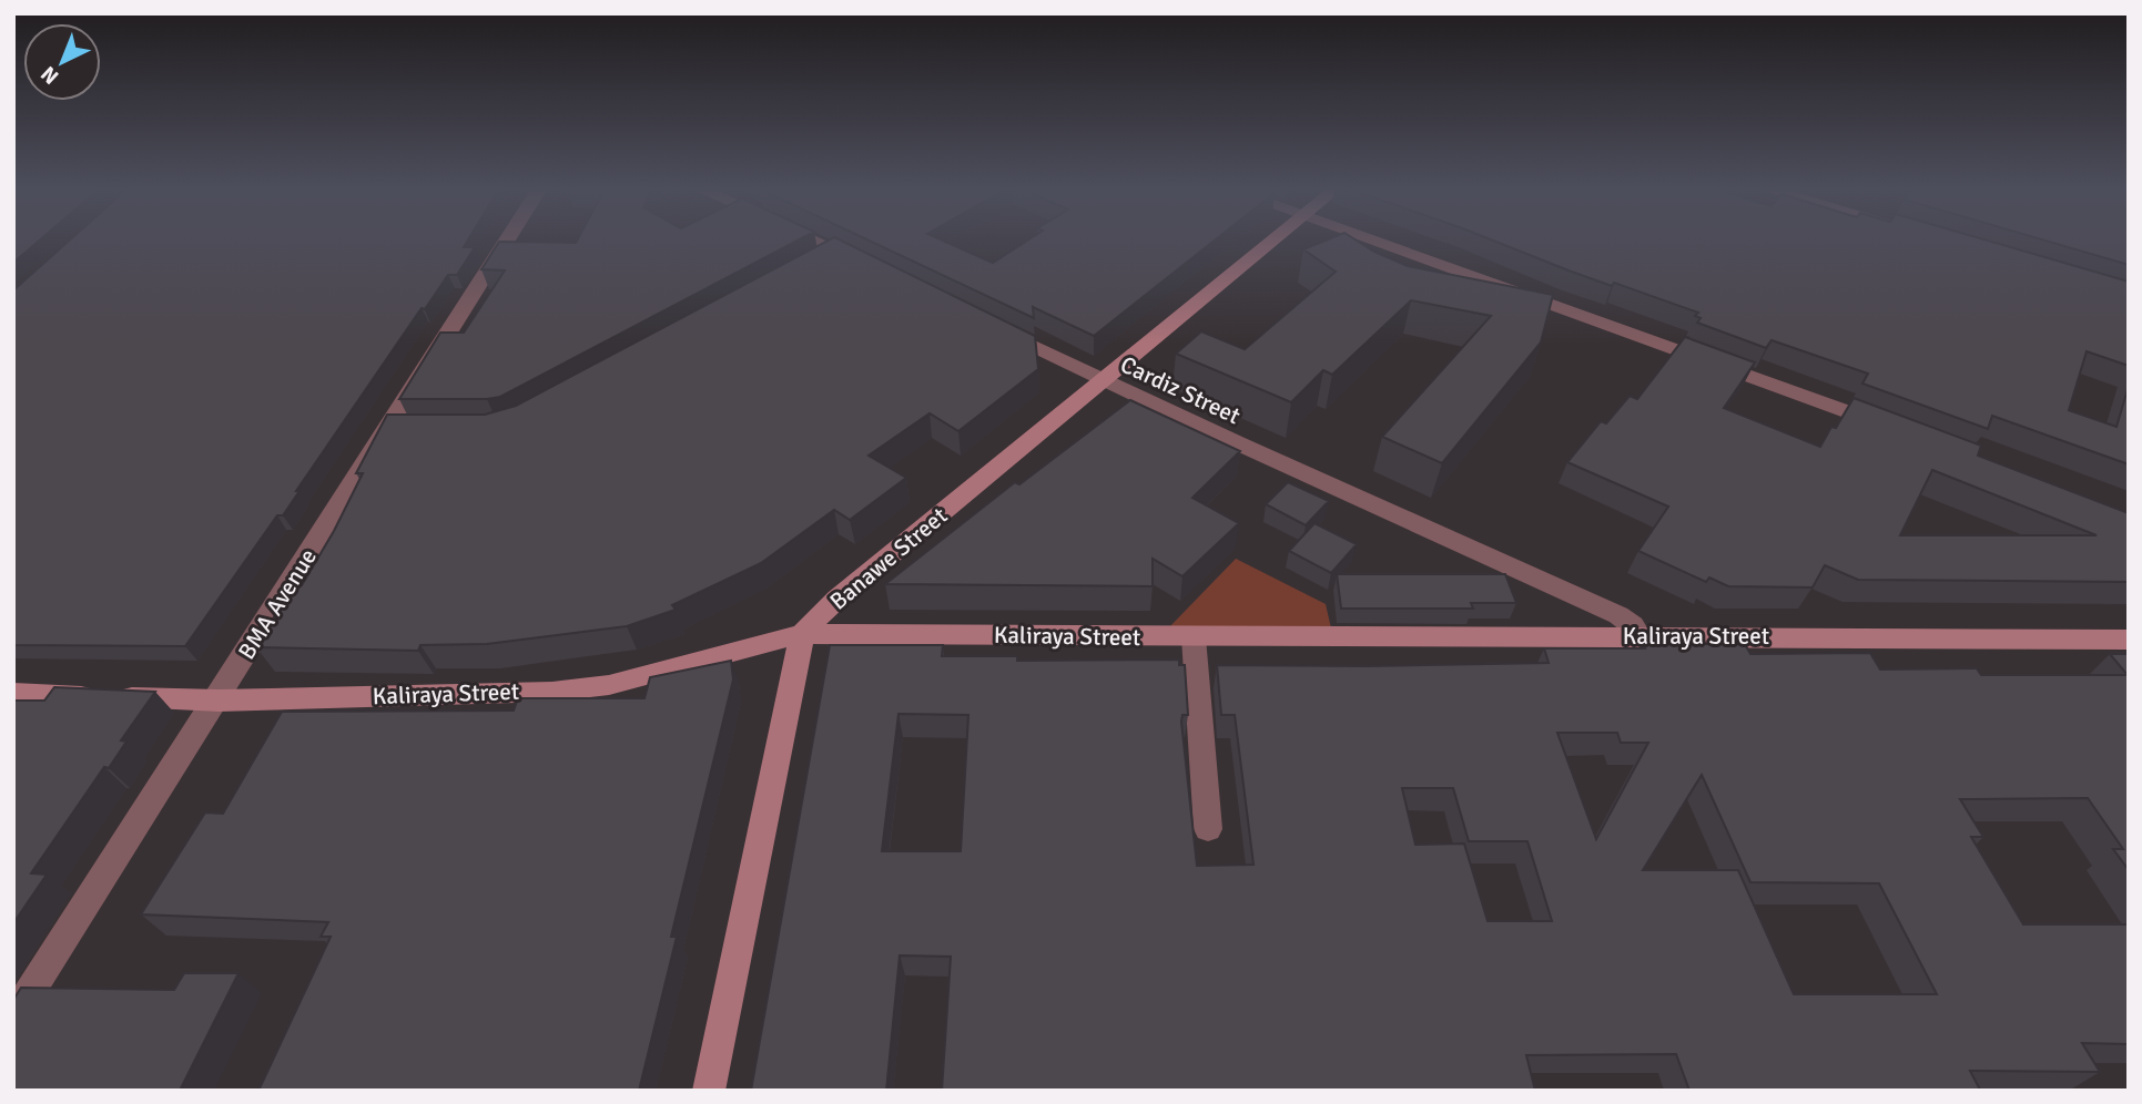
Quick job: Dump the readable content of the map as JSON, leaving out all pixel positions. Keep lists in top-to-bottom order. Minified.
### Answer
{"streets":{"street":["Cardiz Street","Banawe Street","BMA Avenue","Kaliraya Street"]},"crossings":[["Cardiz Street","Banawe Street"],["Cardiz Street","Kaliraya Street"],["Banawe Street","Kaliraya Street"],["BMA Avenue","Kaliraya Street"]],"north":"bottom left"}
